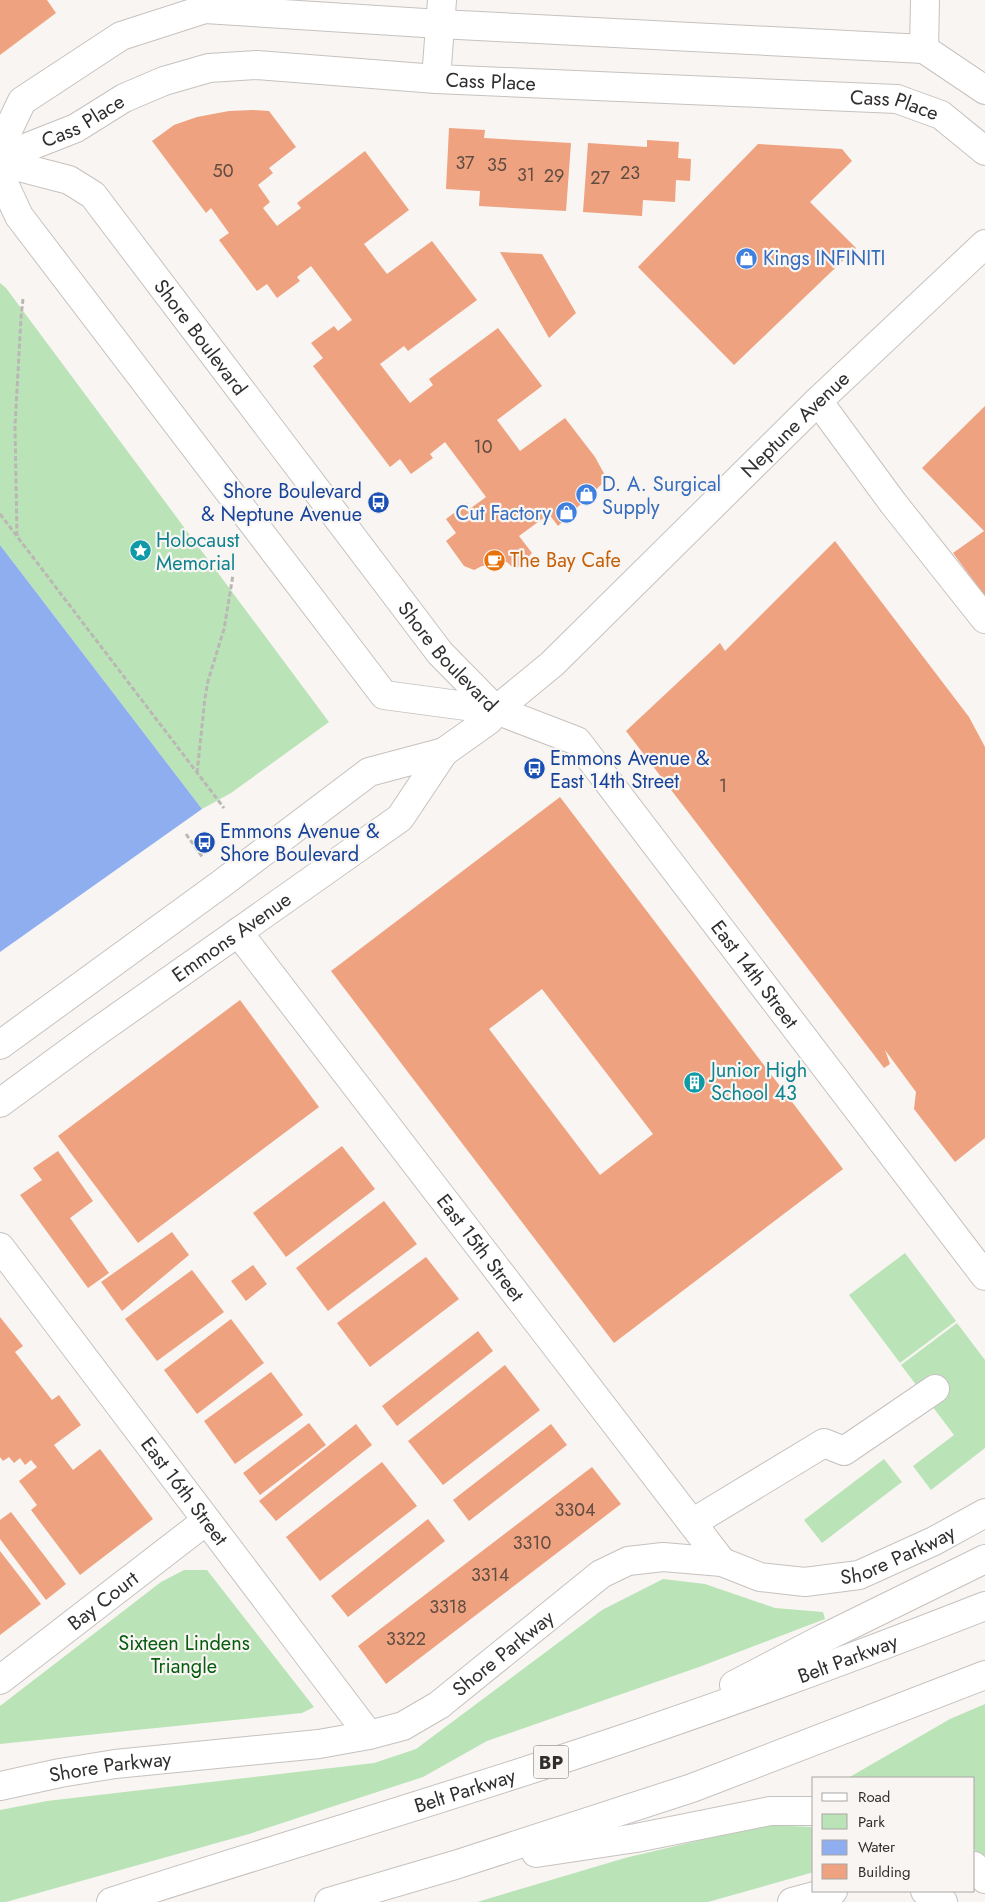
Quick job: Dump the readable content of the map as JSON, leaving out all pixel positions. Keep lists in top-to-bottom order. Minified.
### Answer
{"streets":{"main road":["Cass Place","Shore Boulevard","Neptune Avenue","Emmons Avenue","East 14th Street","East 15th Street","East 16th Street","Shore Parkway","Bay Court","Belt Parkway","BP"]},"crossings":[["Shore Boulevard","Neptune Avenue"],["Shore Boulevard","Emmons Avenue"],["Shore Boulevard","East 14th Street"],["Neptune Avenue","Emmons Avenue"],["Neptune Avenue","East 14th Street"],["Emmons Avenue","East 14th Street"],["Emmons Avenue","East 15th Street"],["East 15th Street","Shore Parkway"],["East 16th Street","Shore Parkway"],["East 16th Street","Bay Court"]],"parks":["Sixteen Lindens Triangle"],"places":{"shop":["Kings INFINITI","D. A. Surgical Supply","Cut Factory"],"bus stop":["Shore Boulevard & Neptune Avenue","Emmons Avenue & East 14th Street","Emmons Avenue & Shore Boulevard"],"place":["Holocaust Memorial"],"cafe":["The Bay Cafe"],"building":["Junior High School 43"]},"house_numbers":["37","35","50","23","31","29","27","10","1","3304","3310","3314","3318","3322"],"legend":["Road","Park","Water","Building"]}
